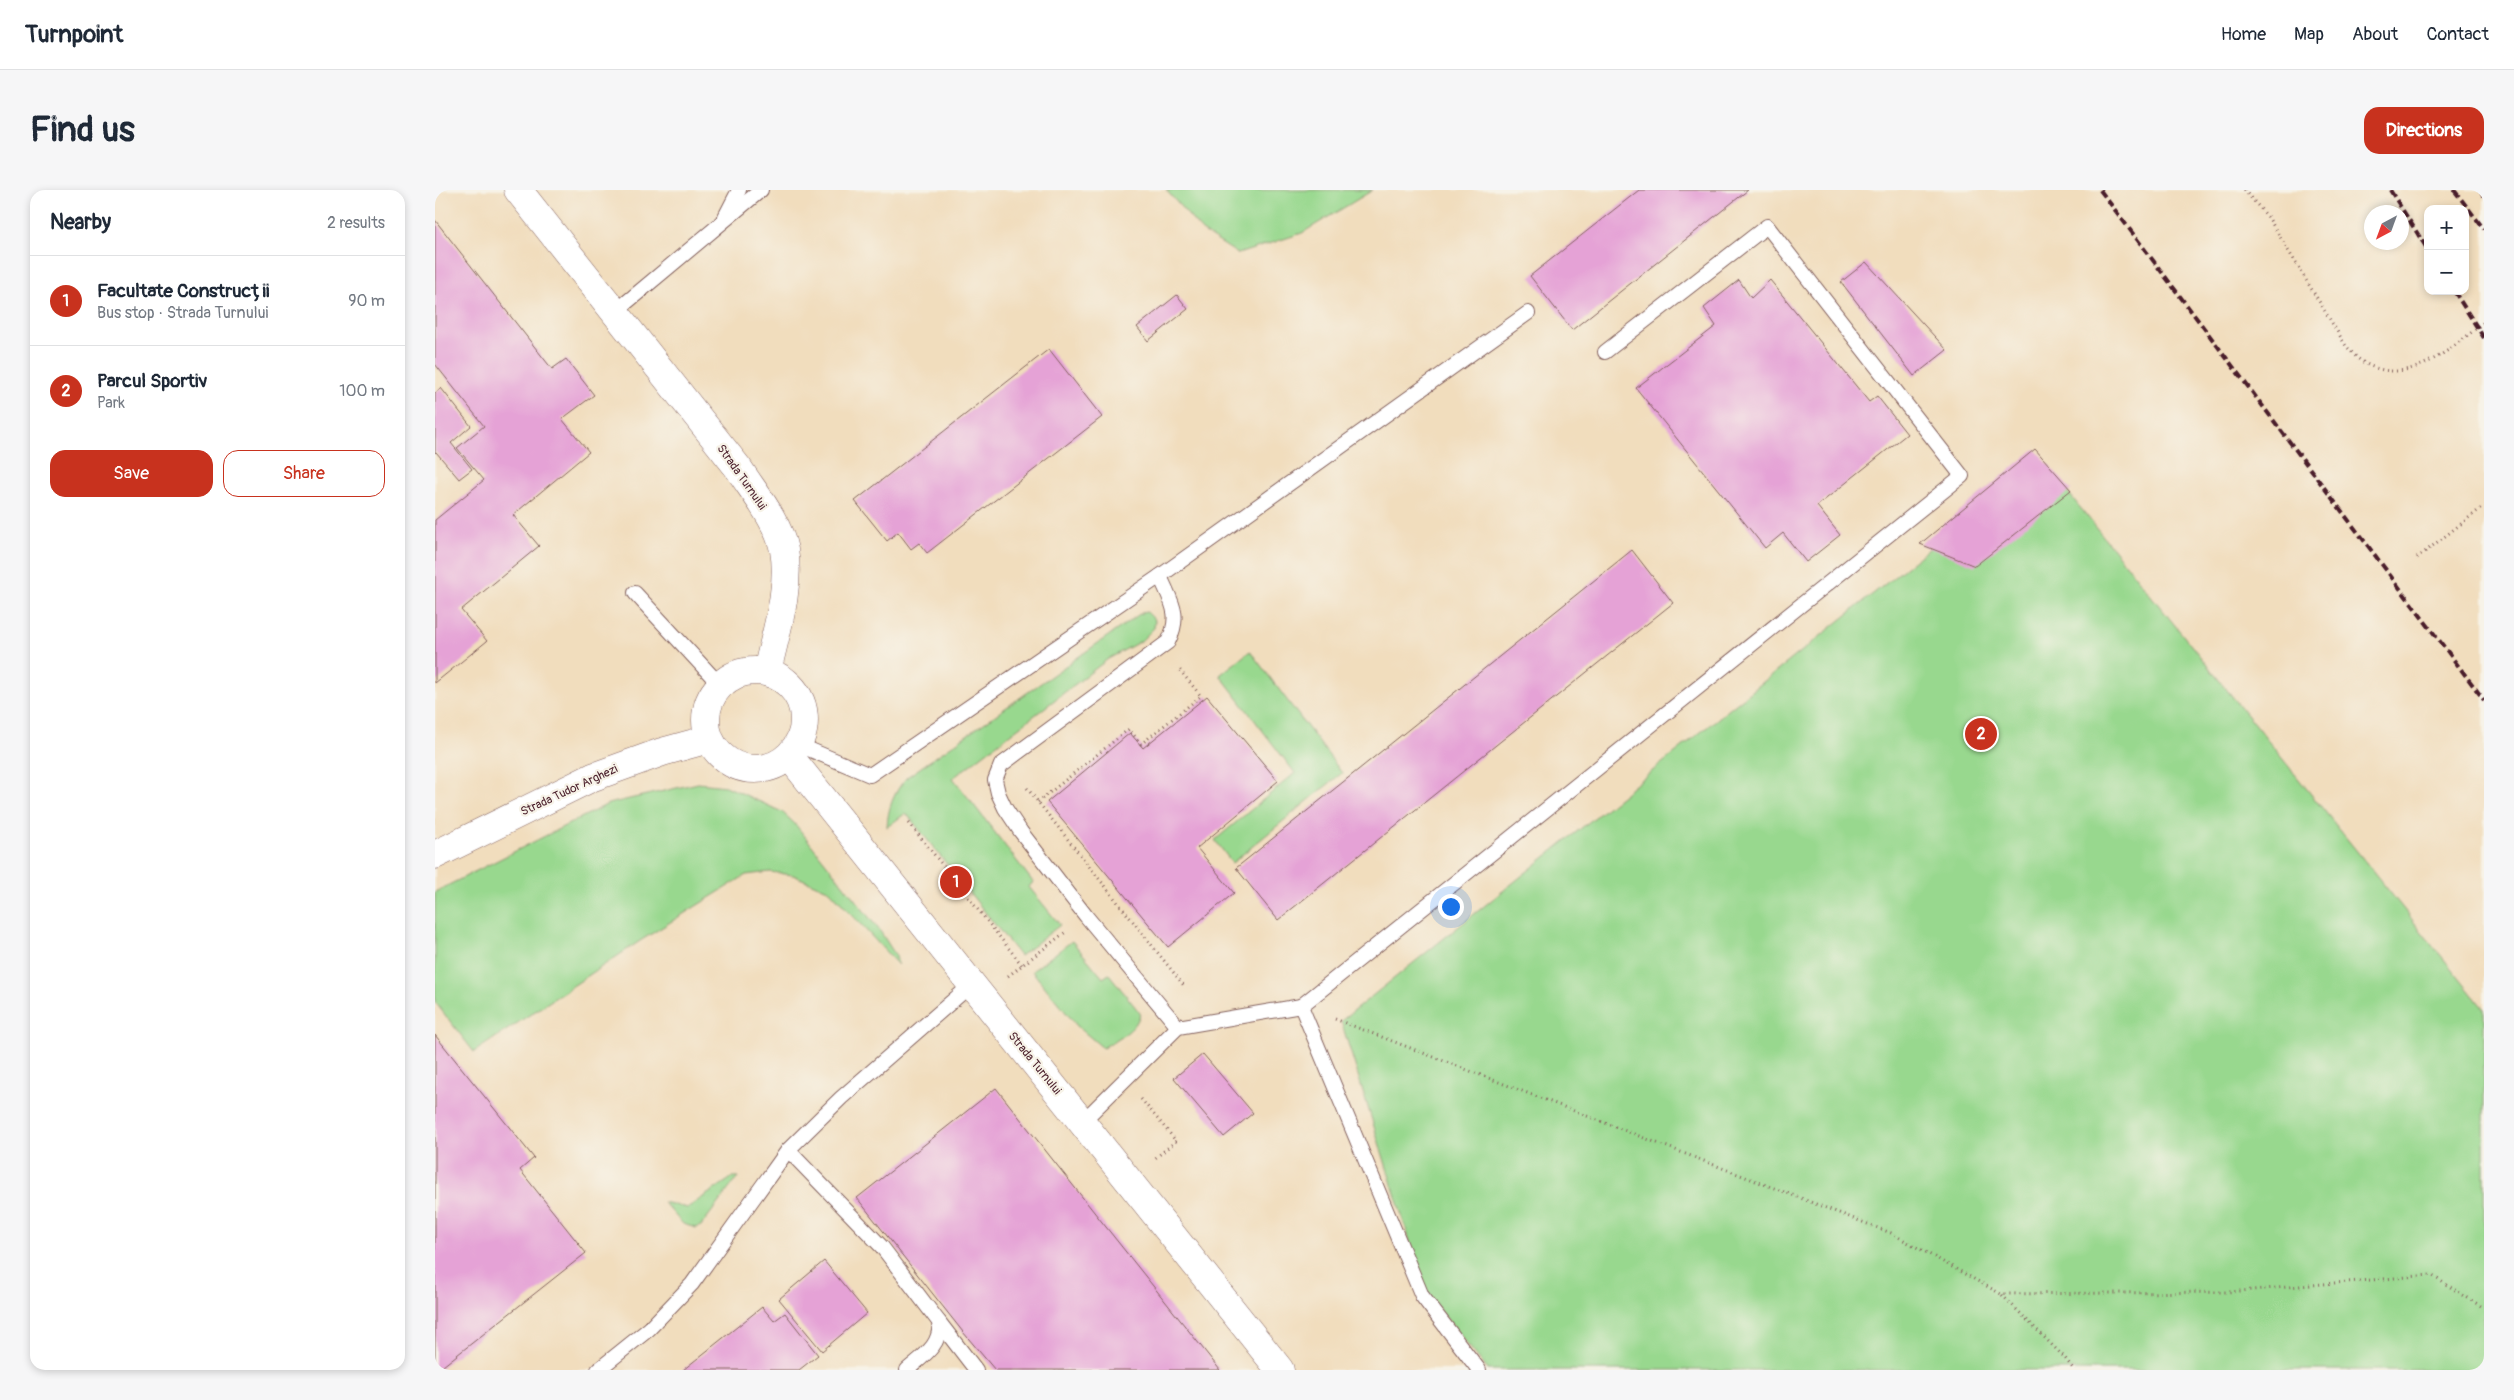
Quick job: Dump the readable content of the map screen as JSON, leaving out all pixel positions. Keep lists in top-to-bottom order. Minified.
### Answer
{"streets":{"street":["Strada Turnului","Strada Tudor Arghezi"]},"crossings":[["Strada Turnului","Strada Tudor Arghezi"]],"north":"bottom left","page":{"header":"Turnpoint","nav":["Home","Map","About","Contact"],"buttons":["Directions",["Save","Share"]],"title":"Find us","heading":["Nearby","2 results"],"map_buttons":["+","−"],"list":[{"mark":"1","name":"Facultate Construcții","note":"Bus stop · Strada Turnului","value":"90 m"},{"mark":"2","name":"Parcul Sportiv","note":"Park","value":"100 m"}],"pins":["2","1"]}}
